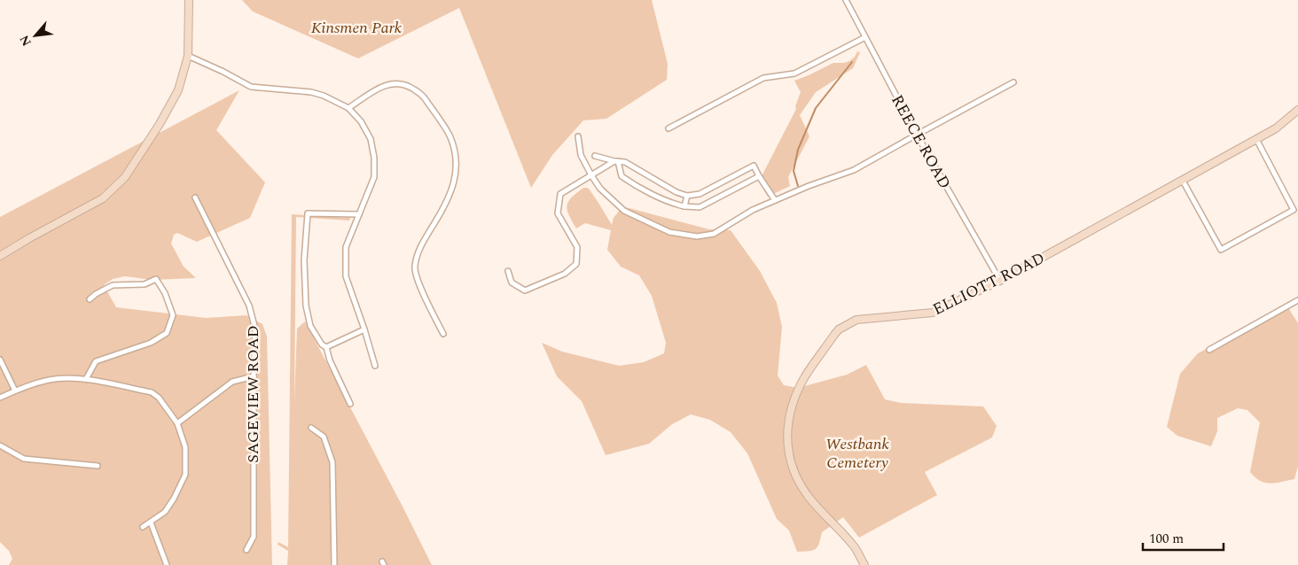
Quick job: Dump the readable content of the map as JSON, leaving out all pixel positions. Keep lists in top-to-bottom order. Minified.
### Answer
{"streets":{"street":["REECE ROAD","ELLIOTT ROAD","SAGEVIEW ROAD"]},"crossings":[["REECE ROAD","ELLIOTT ROAD"]],"parks":["Kinsmen Park","Westbank Cemetery"],"scale_bar":"100 m","north":"bottom left"}
